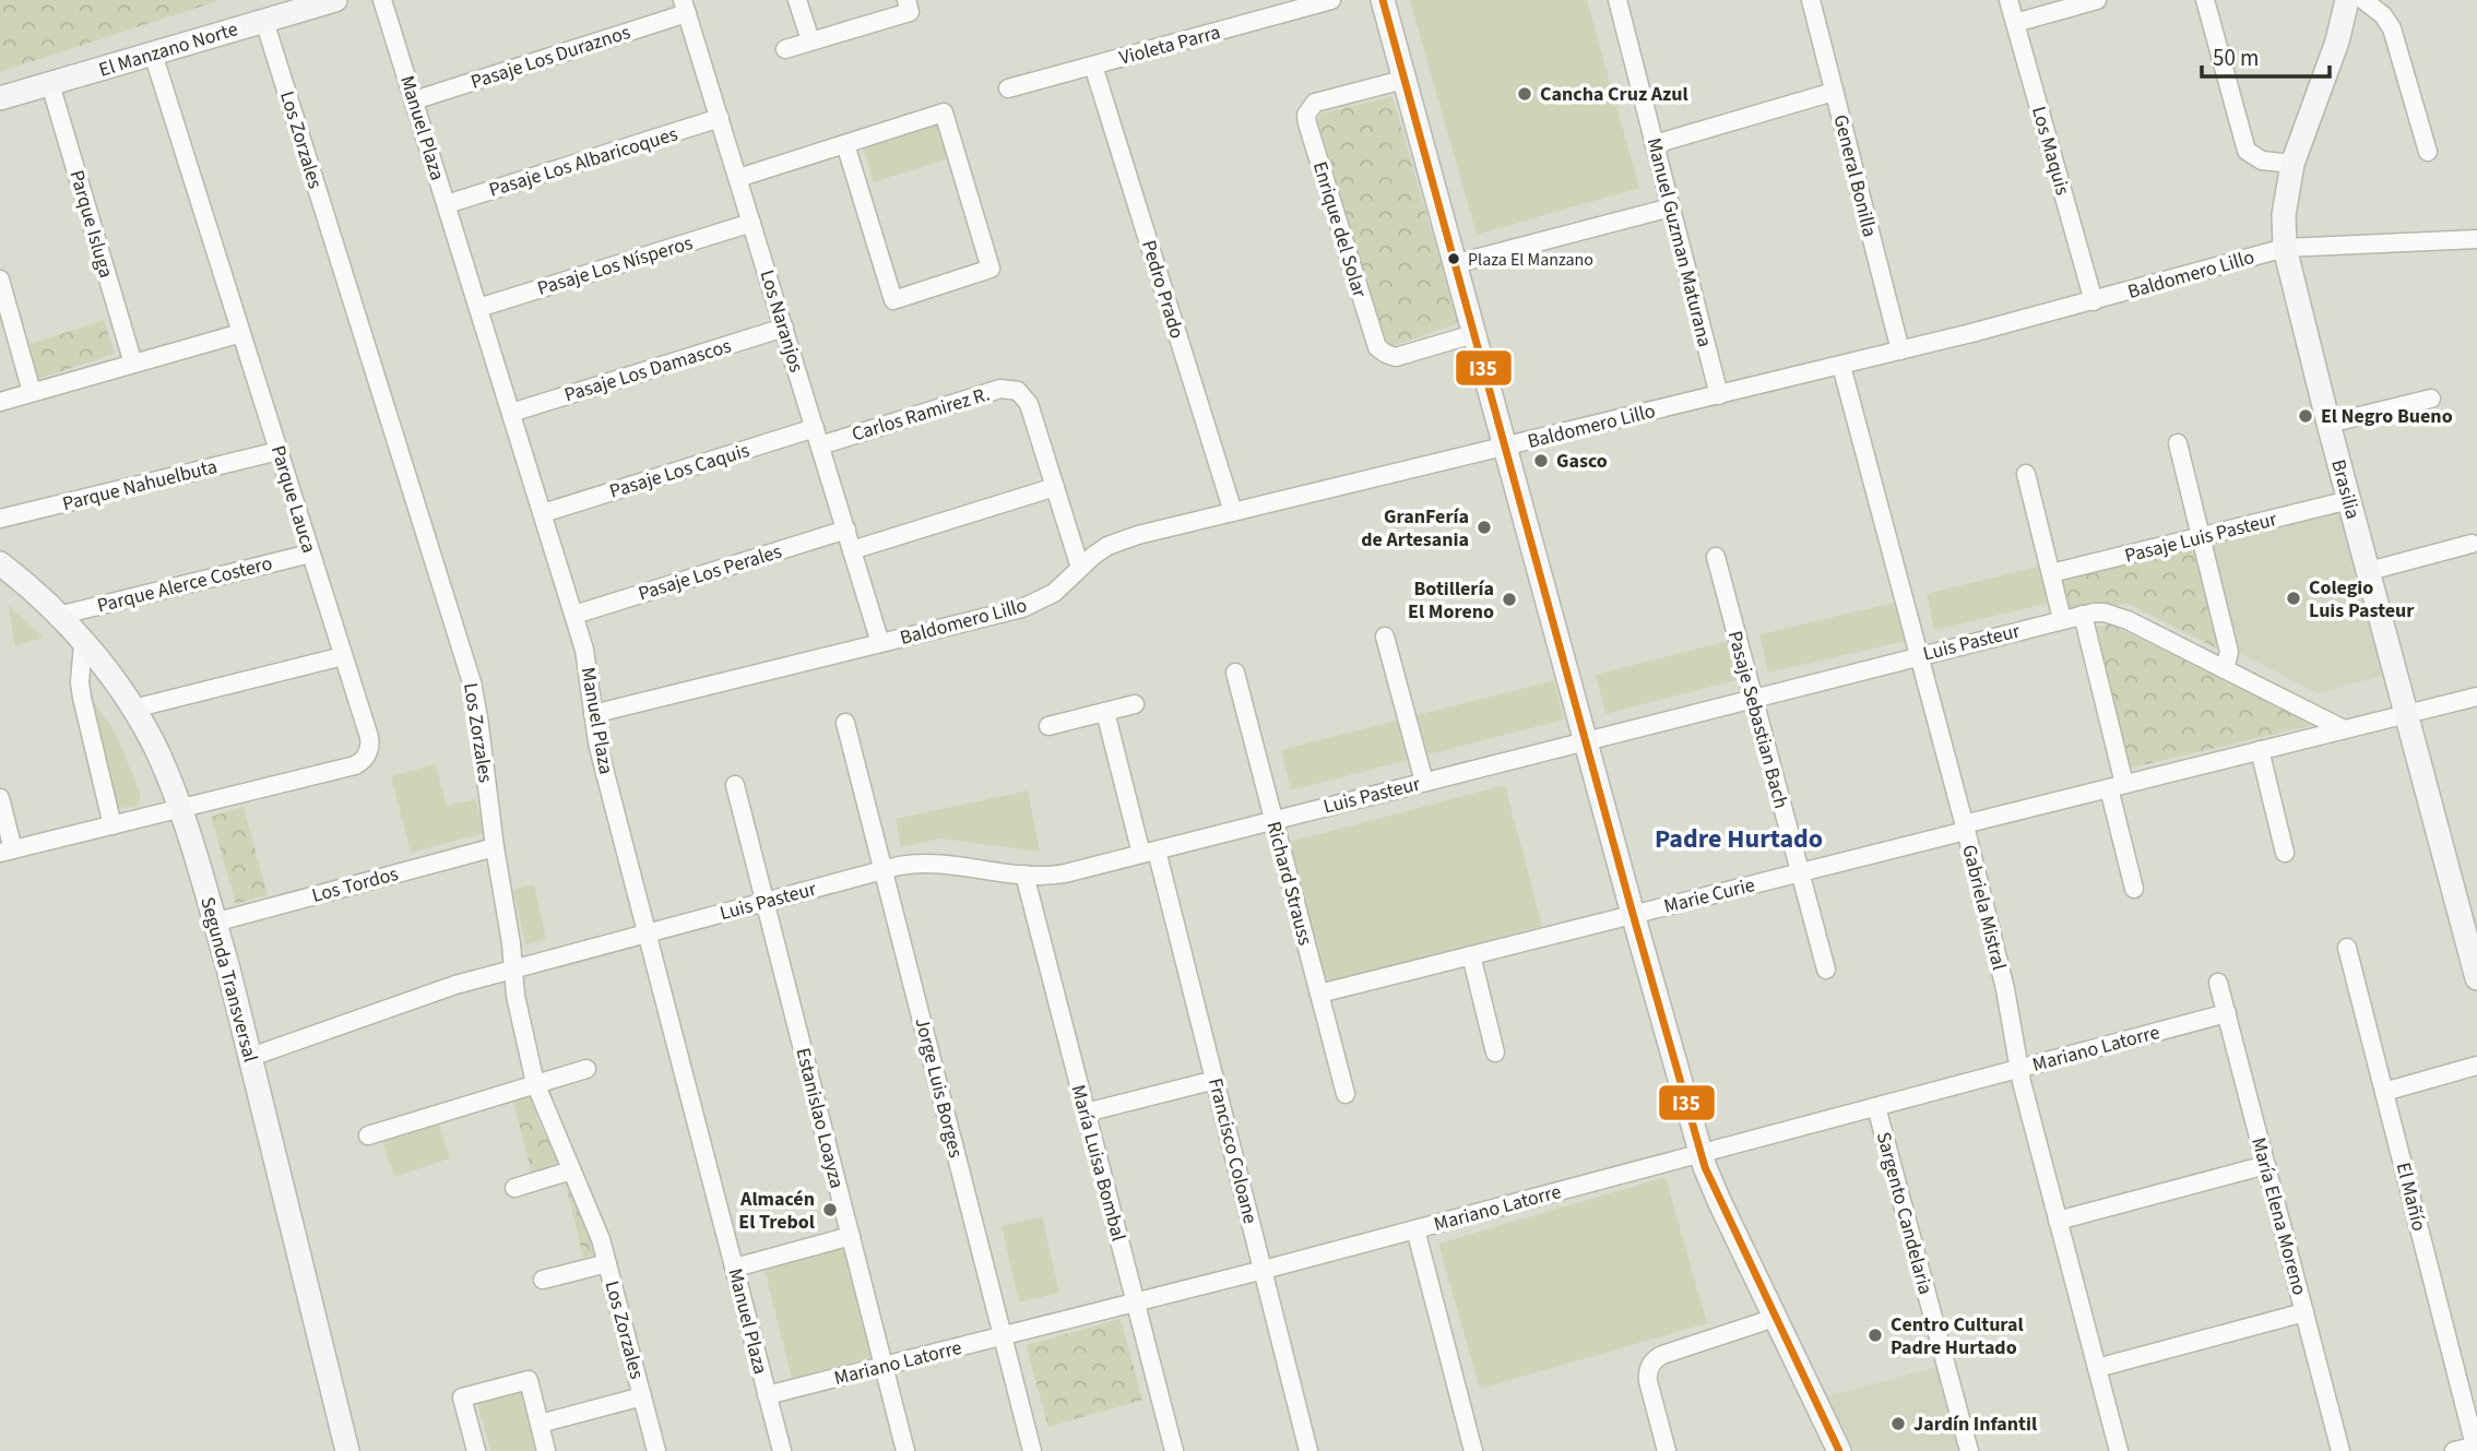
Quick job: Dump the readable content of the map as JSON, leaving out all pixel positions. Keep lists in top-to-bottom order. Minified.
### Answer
{"streets":{"street":["Violeta Parra","El Manzano Norte","Pasaje Los Duraznos","Manuel Plaza","Los Zorzales","Los Maquis","Pasaje Los Albaricoques","General Bonilla","Parque Isluga","Enrique del Solar","Manuel Guzman Maturana","Pasaje Los Nísperos","Baldomero Lillo","Pedro Prado","Los Naranjos","Pasaje Los Damascos","Carlos Ramirez R.","Pasaje Los Caquis","Parque Nahuelbuta","Brasilia","Parque Lauca","Pasaje Luis Pasteur","Pasaje Los Perales","Parque Alerce Costero","Luis Pasteur","Pasaje Sebastian Bach","Richard Strauss","Los Tordos","Marie Curie","Gabriela Mistral","Segunda Transversal","Mariano Latorre","Jorge Luis Borges","Estanislao Loayza","Francisco Coloane","María Luisa Bombal","El Mañío","Sargento Candelaria","María Elena Moreno"]},"crossings":[["Violeta Parra","Pedro Prado"],["El Manzano Norte","Los Zorzales"],["El Manzano Norte","Parque Isluga"],["El Manzano Norte","Parque Lauca"],["Pasaje Los Duraznos","Manuel Plaza"],["Pasaje Los Duraznos","Los Naranjos"],["Manuel Plaza","Pasaje Los Albaricoques"],["Manuel Plaza","Pasaje Los Nísperos"],["Manuel Plaza","Baldomero Lillo"],["Manuel Plaza","Pasaje Los Damascos"],["Manuel Plaza","Pasaje Los Caquis"],["Manuel Plaza","Pasaje Los Perales"],["Manuel Plaza","Luis Pasteur"],["Manuel Plaza","Mariano Latorre"],["Los Zorzales","Luis Pasteur"],["Los Zorzales","Los Tordos"],["Los Maquis","Baldomero Lillo"],["Pasaje Los Albaricoques","Los Naranjos"],["General Bonilla","Baldomero Lillo"],["Manuel Guzman Maturana","Baldomero Lillo"],["Pasaje Los Nísperos","Los Naranjos"],["Baldomero Lillo","Pedro Prado"],["Baldomero Lillo","Los Naranjos"],["Baldomero Lillo","Carlos Ramirez R."],["Baldomero Lillo","Brasilia"],["Baldomero Lillo","Gabriela Mistral"],["Los Naranjos","Pasaje Los Damascos"],["Los Naranjos","Carlos Ramirez R."],["Los Naranjos","Pasaje Los Caquis"],["Los Naranjos","Pasaje Los Perales"],["Parque Nahuelbuta","Parque Lauca"],["Brasilia","Pasaje Luis Pasteur"],["Parque Lauca","Parque Alerce Costero"],["Parque Lauca","Segunda Transversal"],["Parque Alerce Costero","Segunda Transversal"],["Luis Pasteur","Pasaje Sebastian Bach"],["Luis Pasteur","Richard Strauss"],["Luis Pasteur","Marie Curie"],["Luis Pasteur","Gabriela Mistral"],["Luis Pasteur","Segunda Transversal"],["Luis Pasteur","Jorge Luis Borges"],["Luis Pasteur","Estanislao Loayza"],["Luis Pasteur","Francisco Coloane"],["Luis Pasteur","María Luisa Bombal"],["Pasaje Sebastian Bach","Marie Curie"],["Richard Strauss","Marie Curie"],["Los Tordos","Segunda Transversal"],["Marie Curie","Gabriela Mistral"],["Gabriela Mistral","Mariano Latorre"],["Mariano Latorre","Jorge Luis Borges"],["Mariano Latorre","Estanislao Loayza"],["Mariano Latorre","Francisco Coloane"],["Mariano Latorre","María Luisa Bombal"],["Mariano Latorre","Sargento Candelaria"],["Mariano Latorre","María Elena Moreno"]],"districts":["Padre Hurtado"],"places":["Cancha Cruz Azul","Plaza El Manzano","El Negro Bueno","Gasco","GranFería de Artesania","Colegio Luis Pasteur","Botillería El Moreno","Almacén El Trebol","Centro Cultural Padre Hurtado","Jardín Infantil"],"lines":["transit line I35"],"scale_bar":"50 m"}
